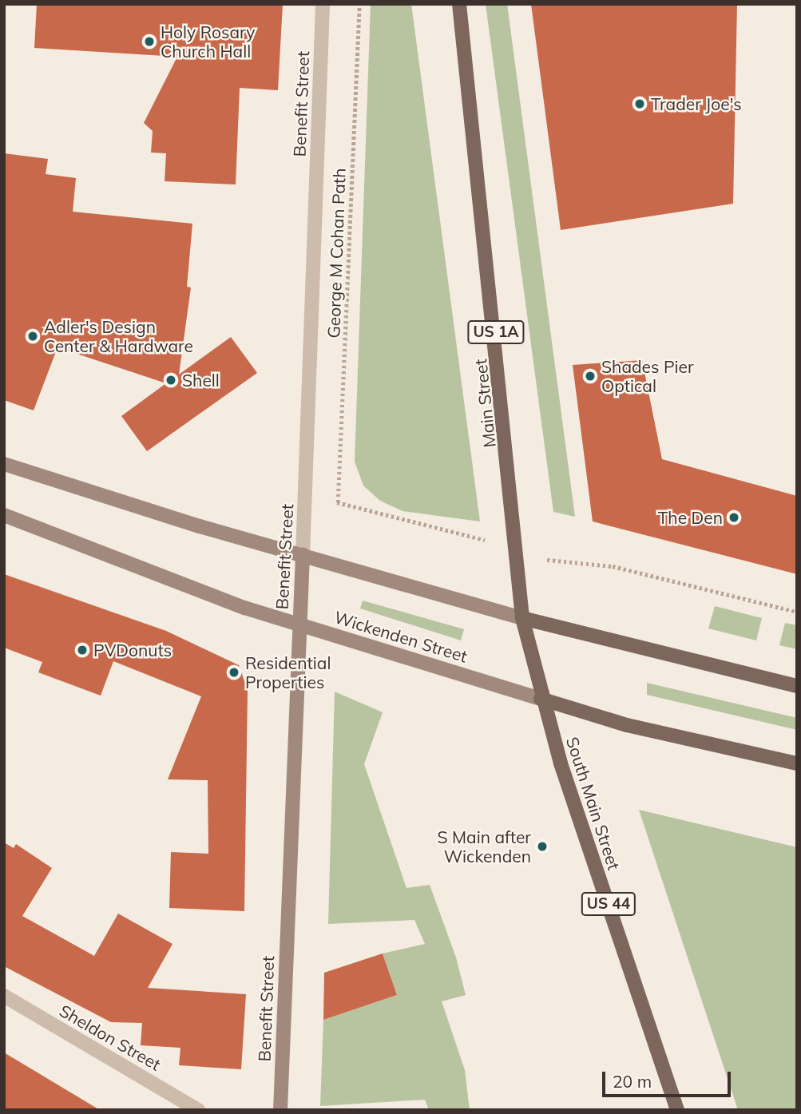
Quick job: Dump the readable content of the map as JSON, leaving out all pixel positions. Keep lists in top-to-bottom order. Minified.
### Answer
{"streets":{"main road":["Benefit Street","US 1A","Main Street","Wickenden Street","South Main Street","US 44"],"street":["Sheldon Street"],"path":["George M Cohan Path"]},"crossings":[["Benefit Street","Wickenden Street"],["George M Cohan Path","Main Street"],["Main Street","Wickenden Street"],["Main Street","South Main Street"],["Wickenden Street","South Main Street"]],"places":["Holy Rosary Church Hall","Trader Joe's","Adler's Design Center & Hardware","Shades Pier Optical","Shell","The Den","PVDonuts","Residential Properties","S Main after Wickenden"],"scale_bar":"20 m"}
